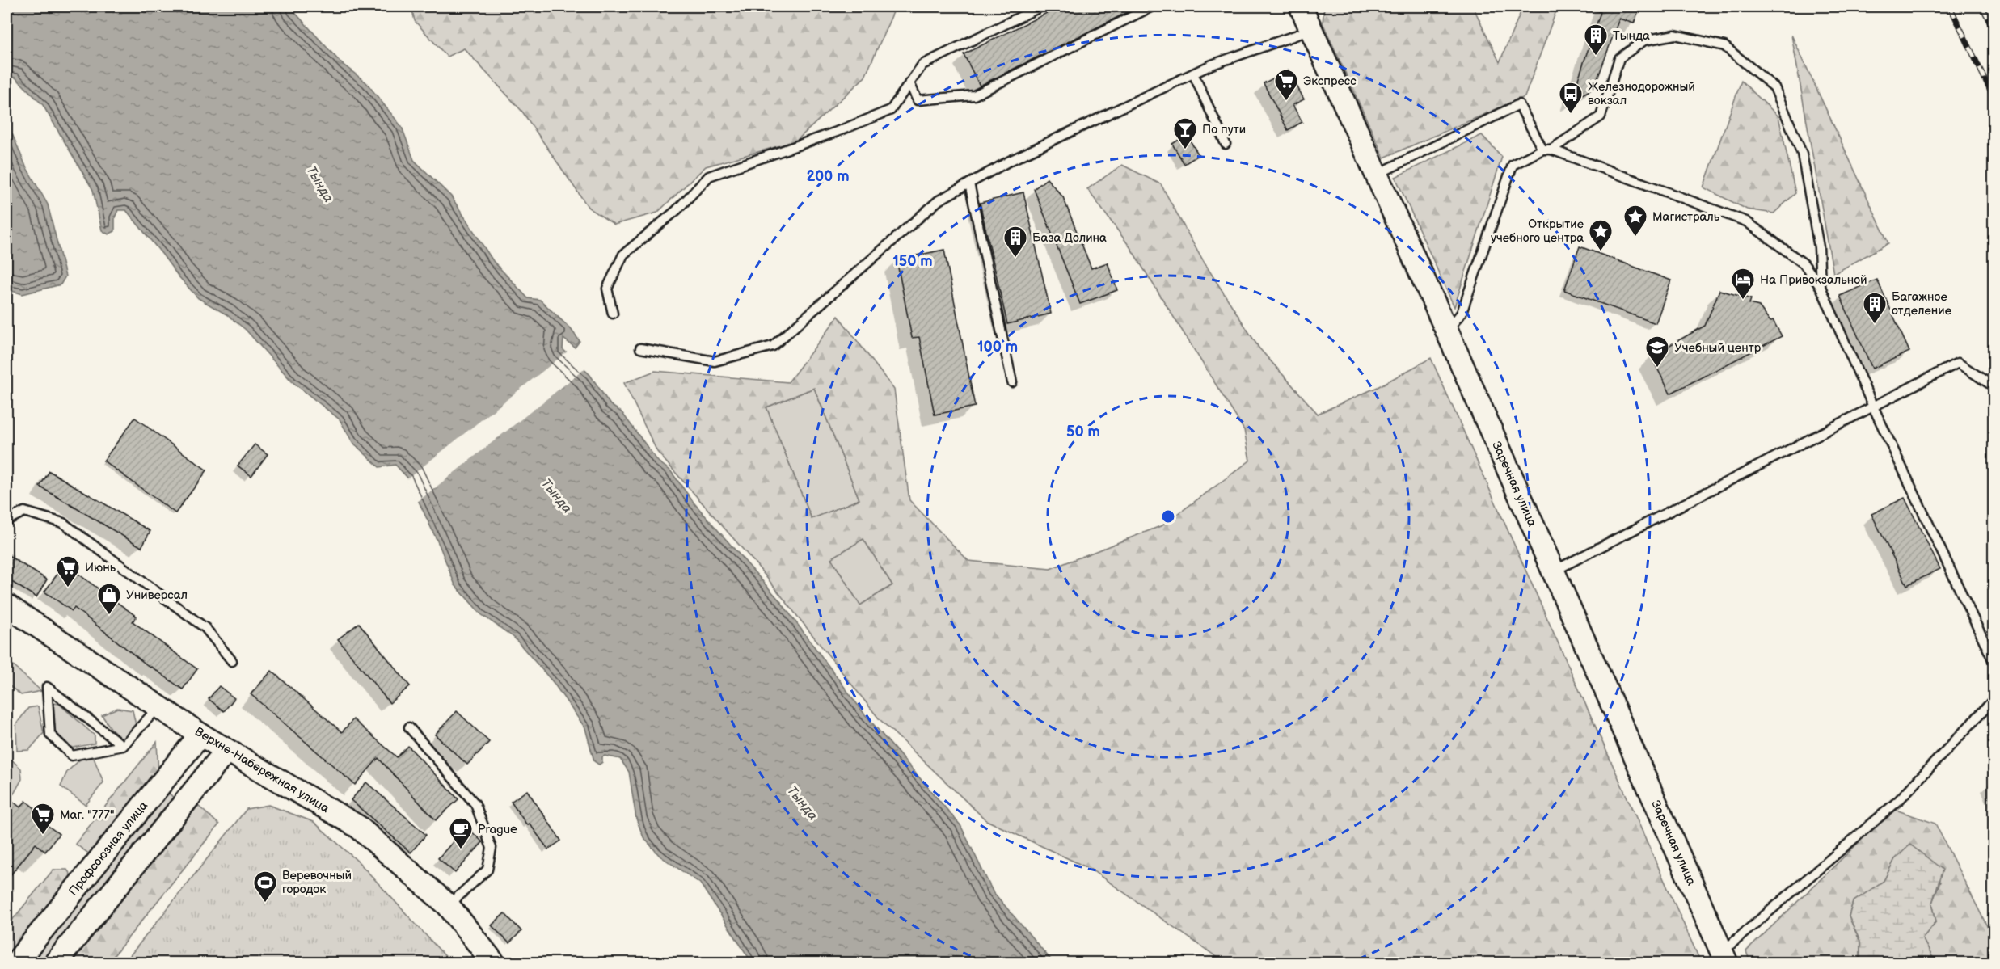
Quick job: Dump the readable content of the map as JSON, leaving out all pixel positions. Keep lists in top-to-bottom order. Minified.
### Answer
{"streets":{"street":["Заречная улица","Верхне-Набережная улица","Профсоюзная улица"]},"crossings":[["Верхне-Набережная улица","Профсоюзная улица"]],"water":["Тында"],"places":{"building":["Тында","База Долина","Багажное отделение"],"supermarket":["Экспресс","Июнь","Маг. \"777\""],"bus stop":["Железнодорожный вокзал"],"bar":["По пути"],"place":["Магистраль","Открытие учебного центра"],"hotel":["На Привокзальной"],"school or university":["Учебный центр"],"shop":["Универсал"],"cafe":["Prague"],"sports":["Веревочный городок"]},"rings":["200 m","150 m","100 m","50 m"]}
